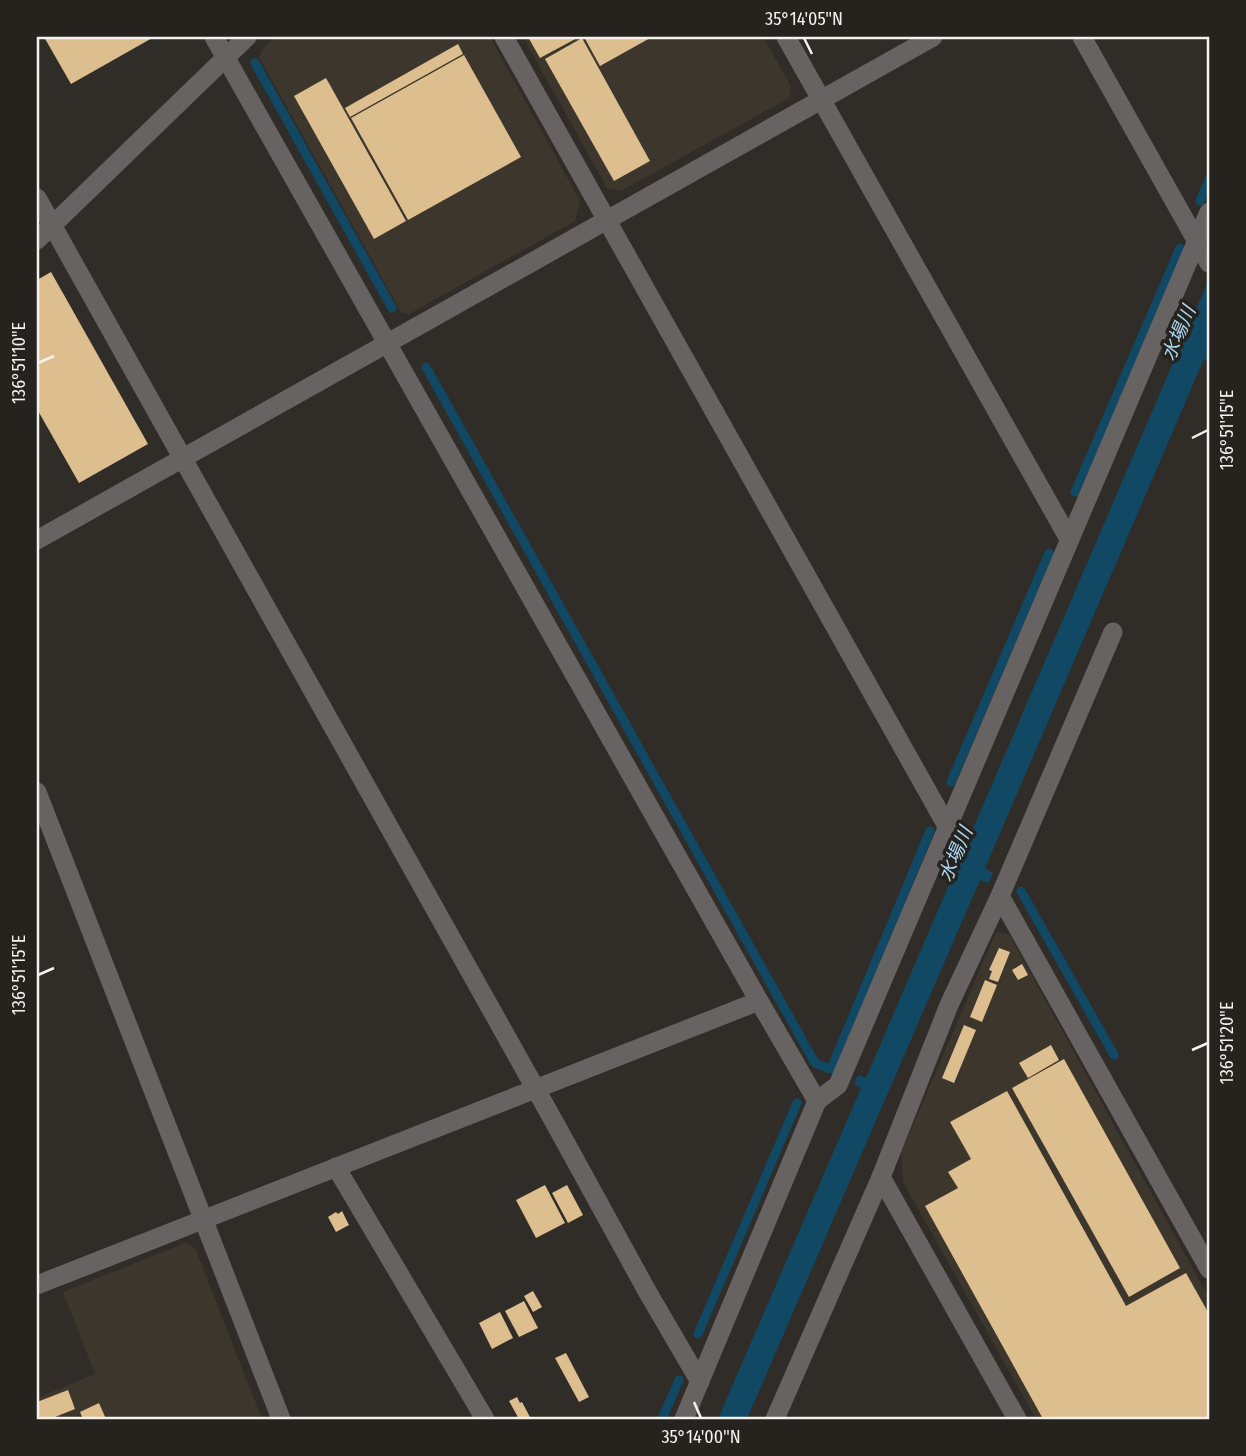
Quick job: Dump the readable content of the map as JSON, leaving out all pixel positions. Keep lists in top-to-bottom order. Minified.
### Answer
{"water":["水場川"],"coordinates":["35°14'05\"N","136°51'10\"E","136°51'15\"E","136°51'20\"E","35°14'00\"N"]}
